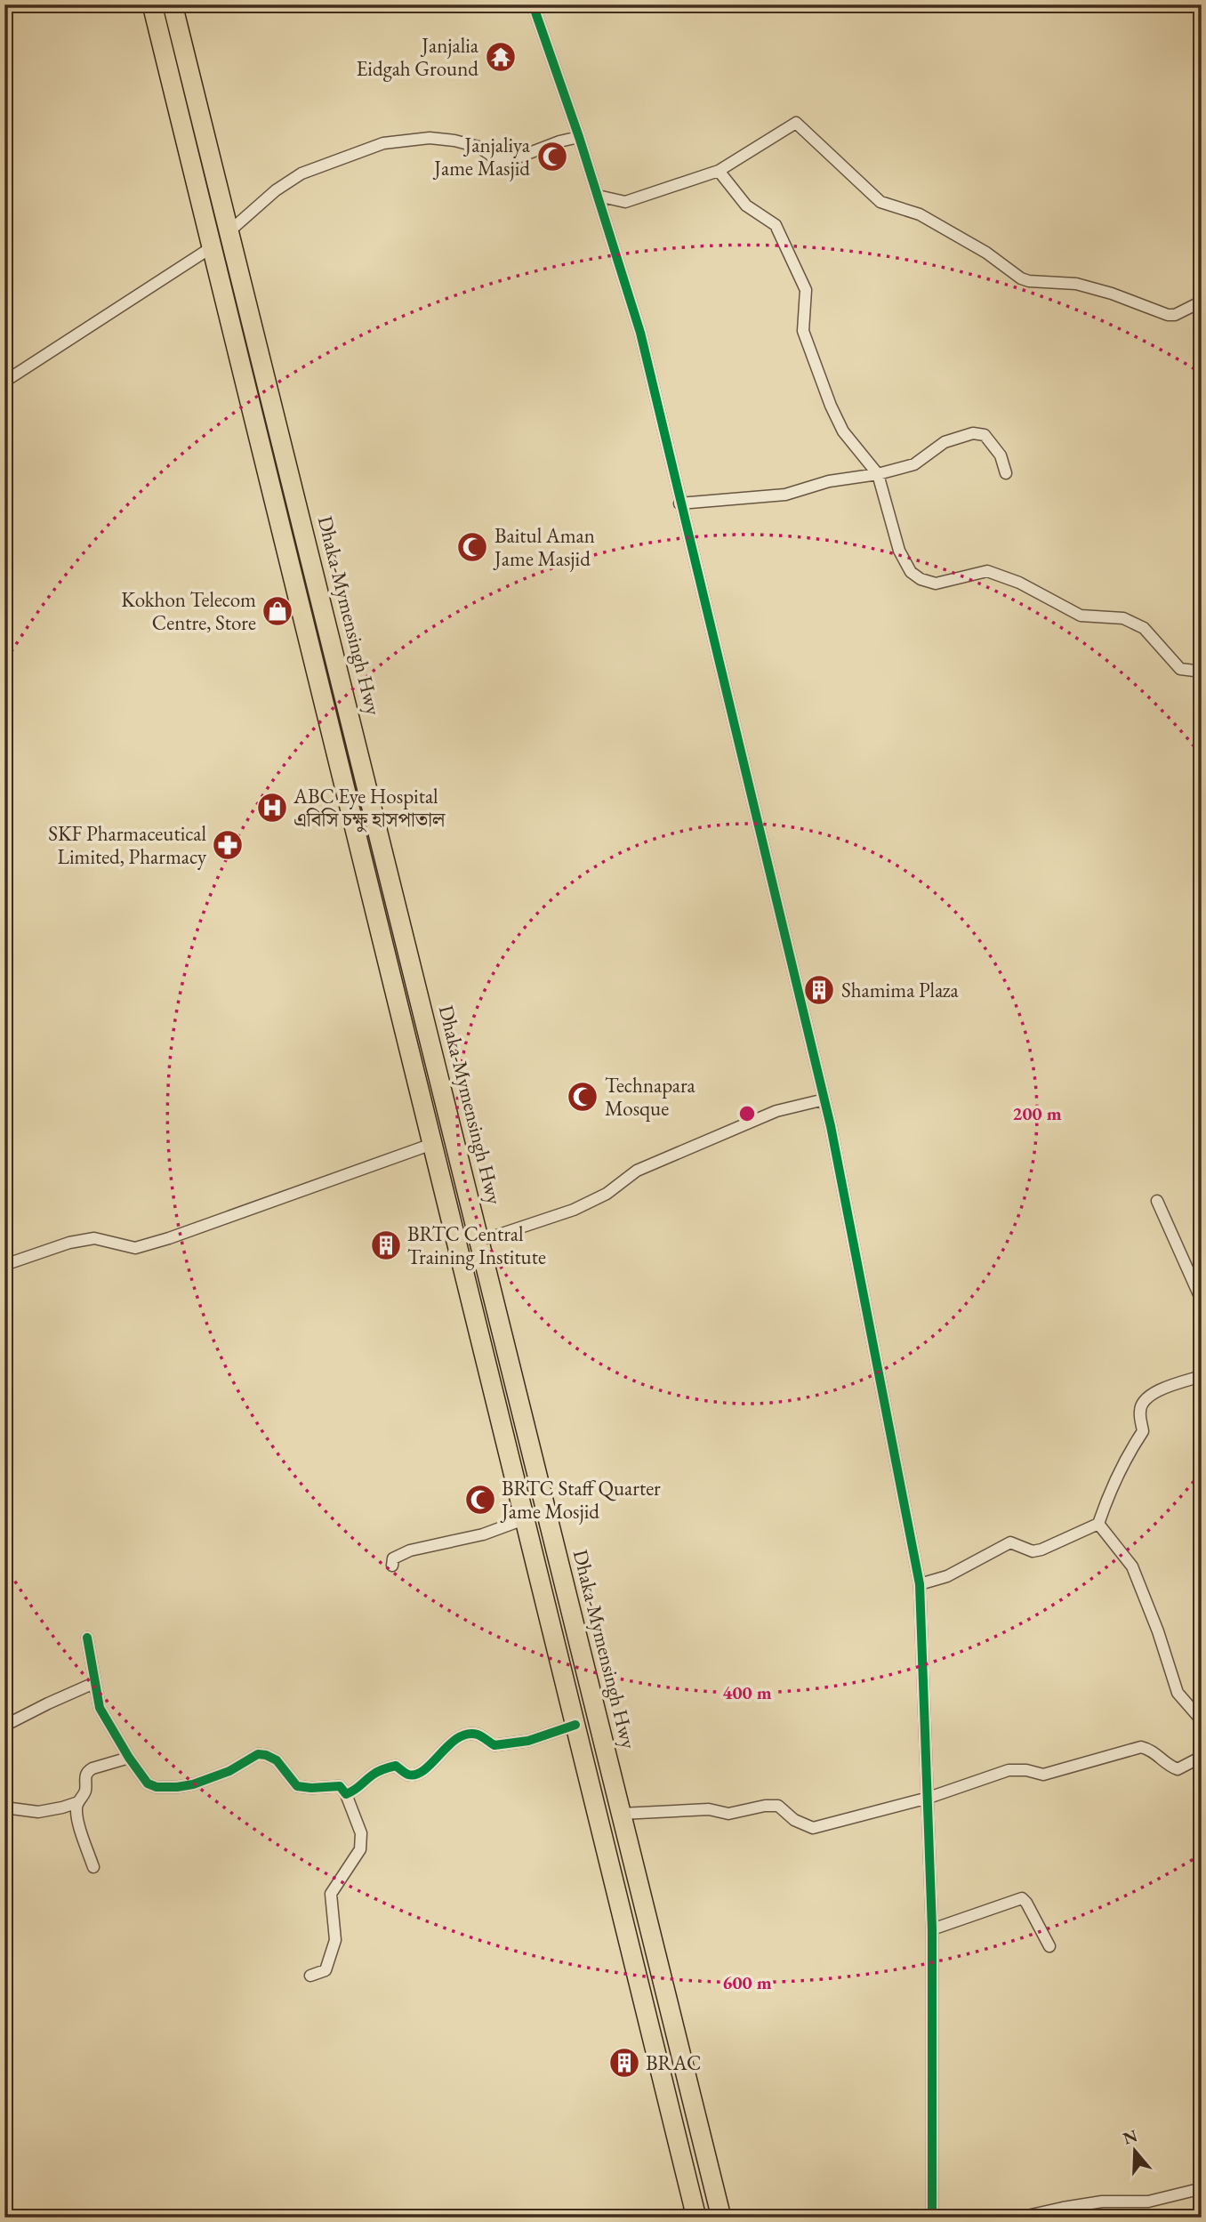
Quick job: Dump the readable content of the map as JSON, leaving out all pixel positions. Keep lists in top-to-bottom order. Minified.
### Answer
{"streets":{"highway":["Dhaka-Mymensingh Hwy"]},"places":{"temple":["Janjalia Eidgah Ground"],"mosque":["Janjaliya Jame Masjid","Baitul Aman Jame Masjid","Technapara Mosque","BRTC Staff Quarter Jame Mosjid"],"shop":["Kokhon Telecom Centre, Store"],"hospital":["ABC Eye Hospital এবিসি চক্ষু হাসপাতাল"],"pharmacy":["SKF Pharmaceutical Limited, Pharmacy"],"building":["Shamima Plaza","BRTC Central Training Institute","BRAC"]},"north":"top","rings":["200 m","400 m","600 m"]}
